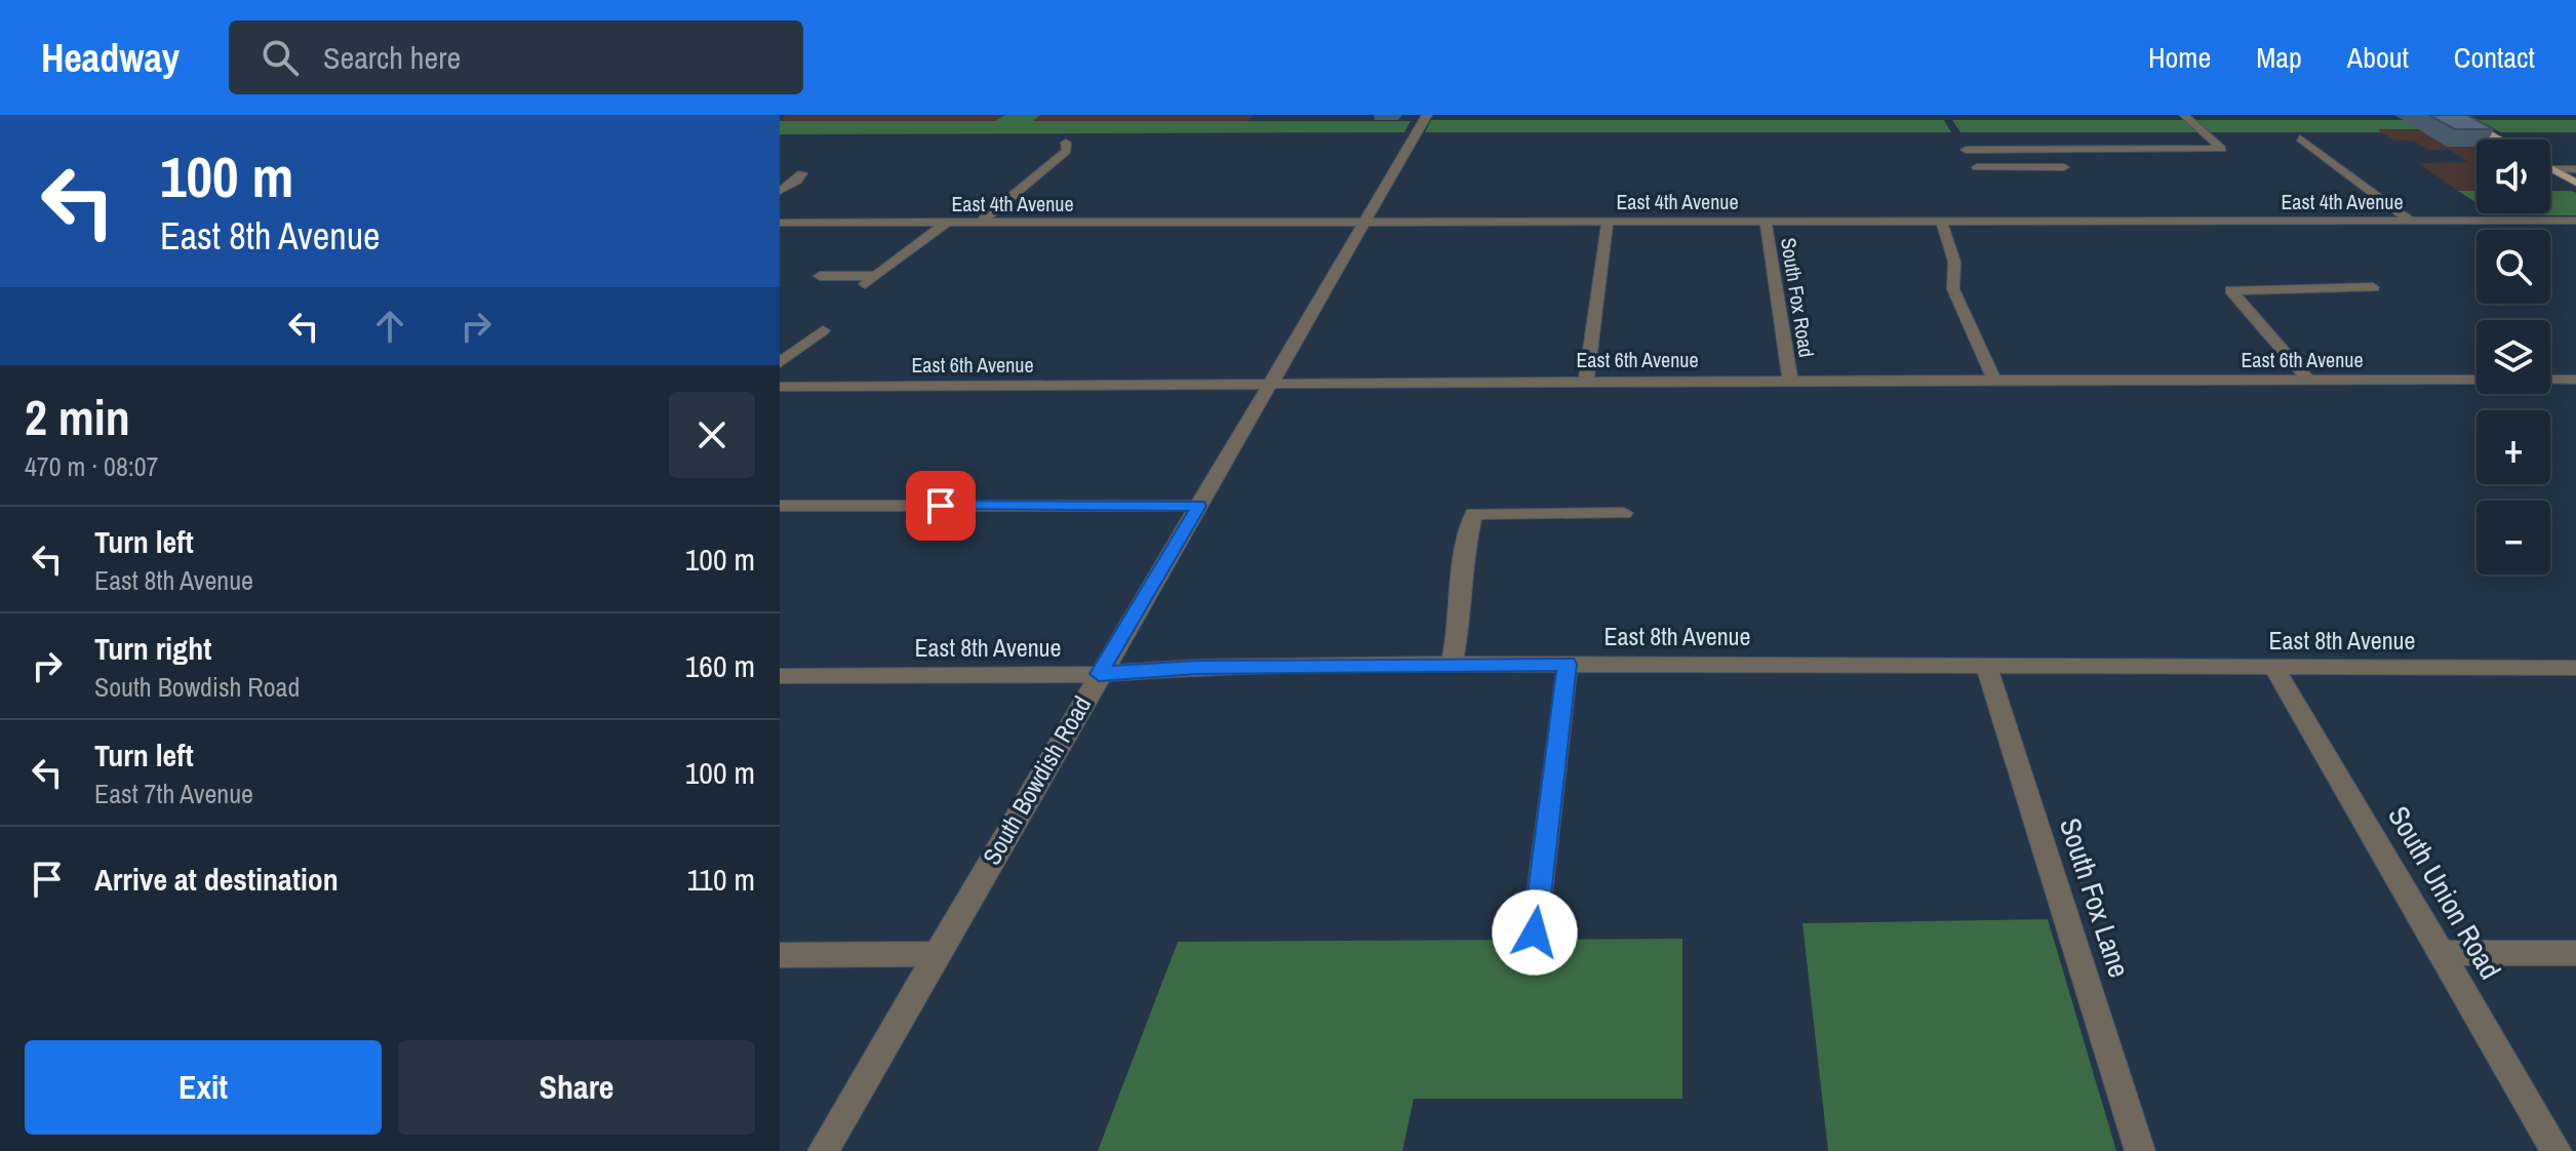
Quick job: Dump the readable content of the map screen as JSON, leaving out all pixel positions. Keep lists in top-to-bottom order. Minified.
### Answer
{"streets":{"street":["East 4th Avenue","South Fox Road","East 6th Avenue","East 8th Avenue","South Bowdish Road","South Union Road","South Fox Lane"]},"crossings":[["East 4th Avenue","South Fox Road"],["East 4th Avenue","South Bowdish Road"],["South Fox Road","East 6th Avenue"],["East 6th Avenue","South Bowdish Road"],["East 8th Avenue","South Bowdish Road"],["East 8th Avenue","South Union Road"],["East 8th Avenue","South Fox Lane"]],"page":{"header":"Headway","search":"Search here","nav":["Home","Map","About","Contact"],"turn":["100 m","East 8th Avenue"],"map_buttons":["+","−"],"heading":["2 min","470 m · 08:07"],"list":[{"name":"Turn left","note":"East 8th Avenue","value":"100 m"},{"name":"Turn right","note":"South Bowdish Road","value":"160 m"},{"name":"Turn left","note":"East 7th Avenue","value":"100 m"},{"name":"Arrive at destination","value":"110 m"}],"buttons":["Exit","Share"]}}
